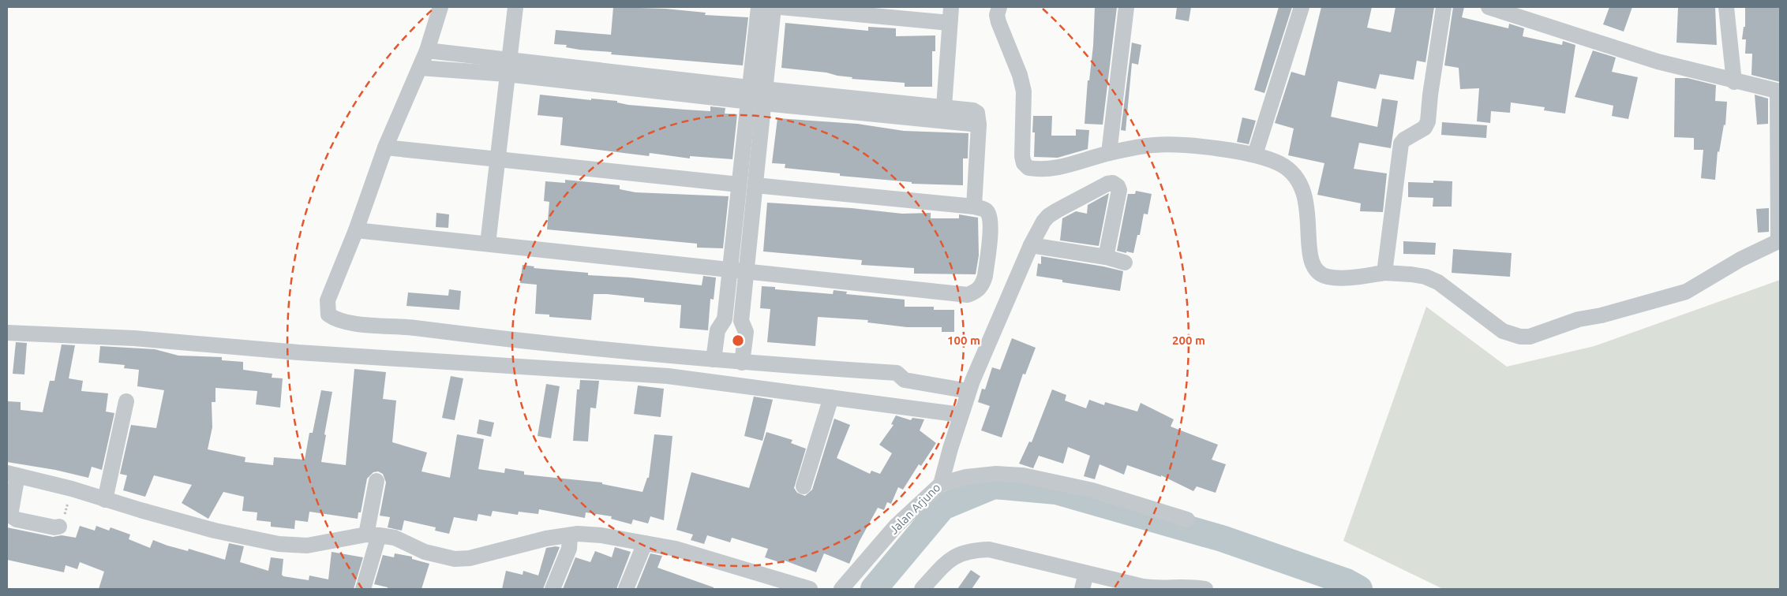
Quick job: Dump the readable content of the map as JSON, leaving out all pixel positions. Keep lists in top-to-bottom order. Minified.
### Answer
{"streets":{"street":["Jalan Arjuno"]},"rings":["100 m","200 m"]}
